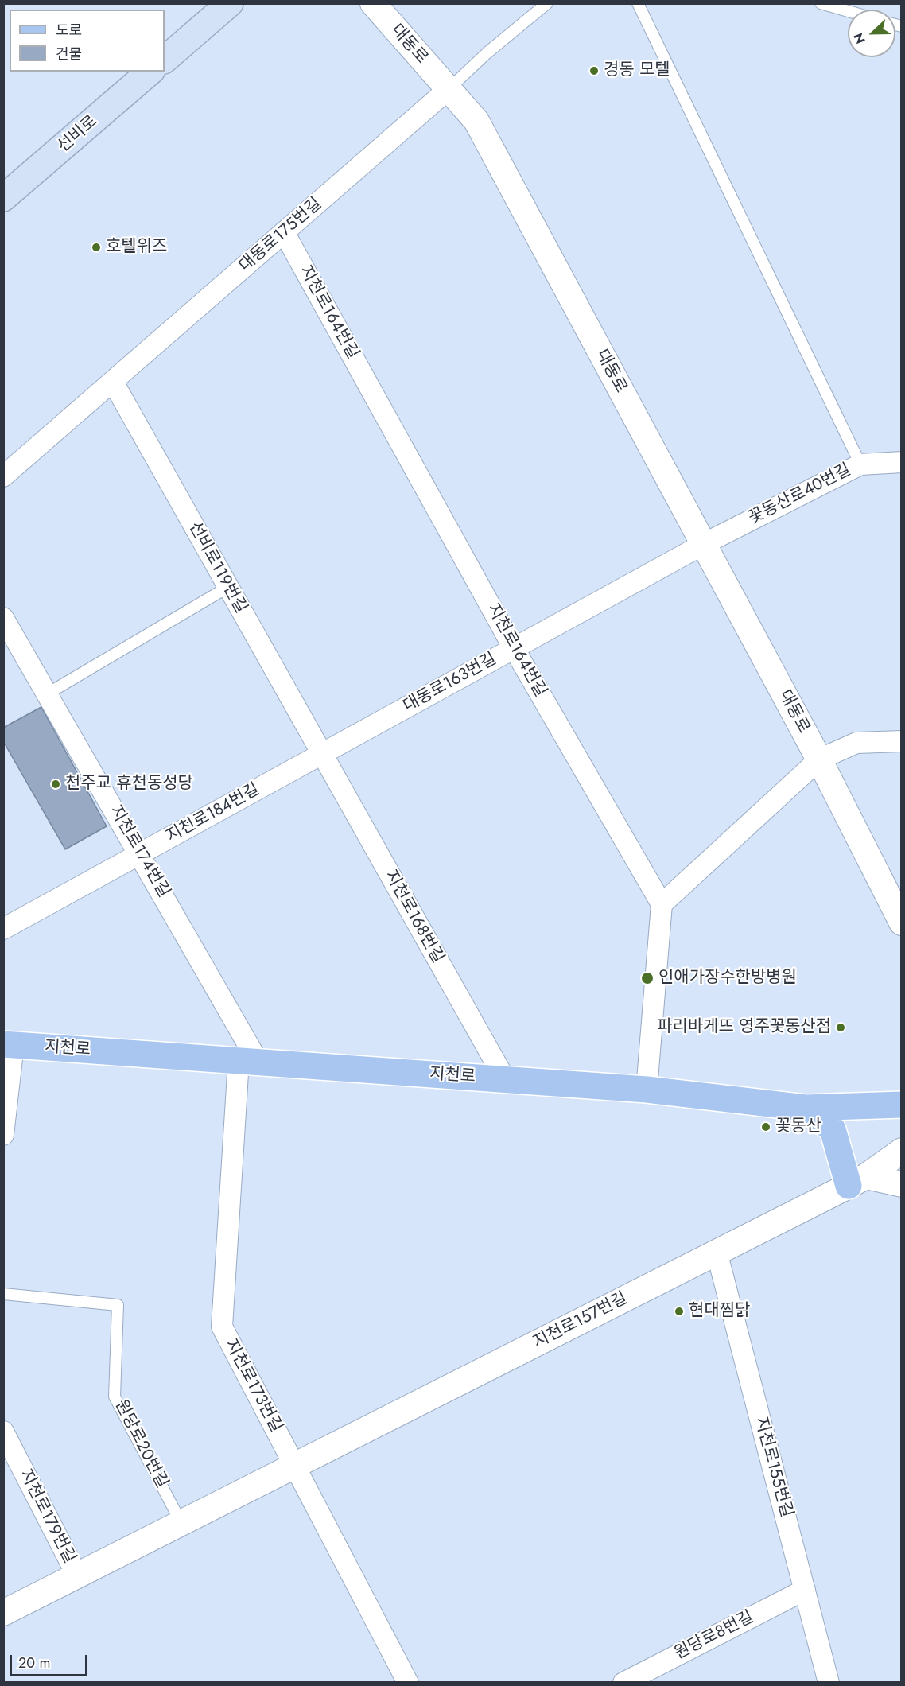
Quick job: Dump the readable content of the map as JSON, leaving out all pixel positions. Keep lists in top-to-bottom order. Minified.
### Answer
{"streets":{"main road":["선비로","지천로"],"street":["대동로","대동로175번길","지천로164번길","꽃동산로40번길","선비로119번길","대동로163번길","지천로184번길","지천로174번길","지천로168번길","지천로157번길","지천로173번길","지천로155번길","지천로179번길","원당로8번길"],"lane":["원당로20번길"]},"crossings":[["대동로","대동로175번길"],["대동로","꽃동산로40번길"],["대동로","대동로163번길"],["대동로175번길","지천로164번길"],["대동로175번길","선비로119번길"],["지천로164번길","대동로163번길"],["꽃동산로40번길","대동로163번길"],["선비로119번길","대동로163번길"],["선비로119번길","지천로184번길"],["선비로119번길","지천로168번길"],["대동로163번길","지천로184번길"],["대동로163번길","지천로168번길"],["지천로184번길","지천로174번길"],["지천로184번길","지천로168번길"],["지천로174번길","지천로"],["지천로174번길","지천로173번길"],["지천로168번길","지천로"],["지천로","지천로173번길"],["지천로157번길","지천로173번길"],["지천로157번길","지천로155번길"],["지천로155번길","원당로8번길"]],"places":["경동 모텔","호텔위즈","천주교 휴천동성당","인애가장수한방병원","파리바게뜨 영주꽃동산점","꽃동산","현대찜닭"],"legend":["도로","건물"],"scale_bar":"20 m","north":"left"}
